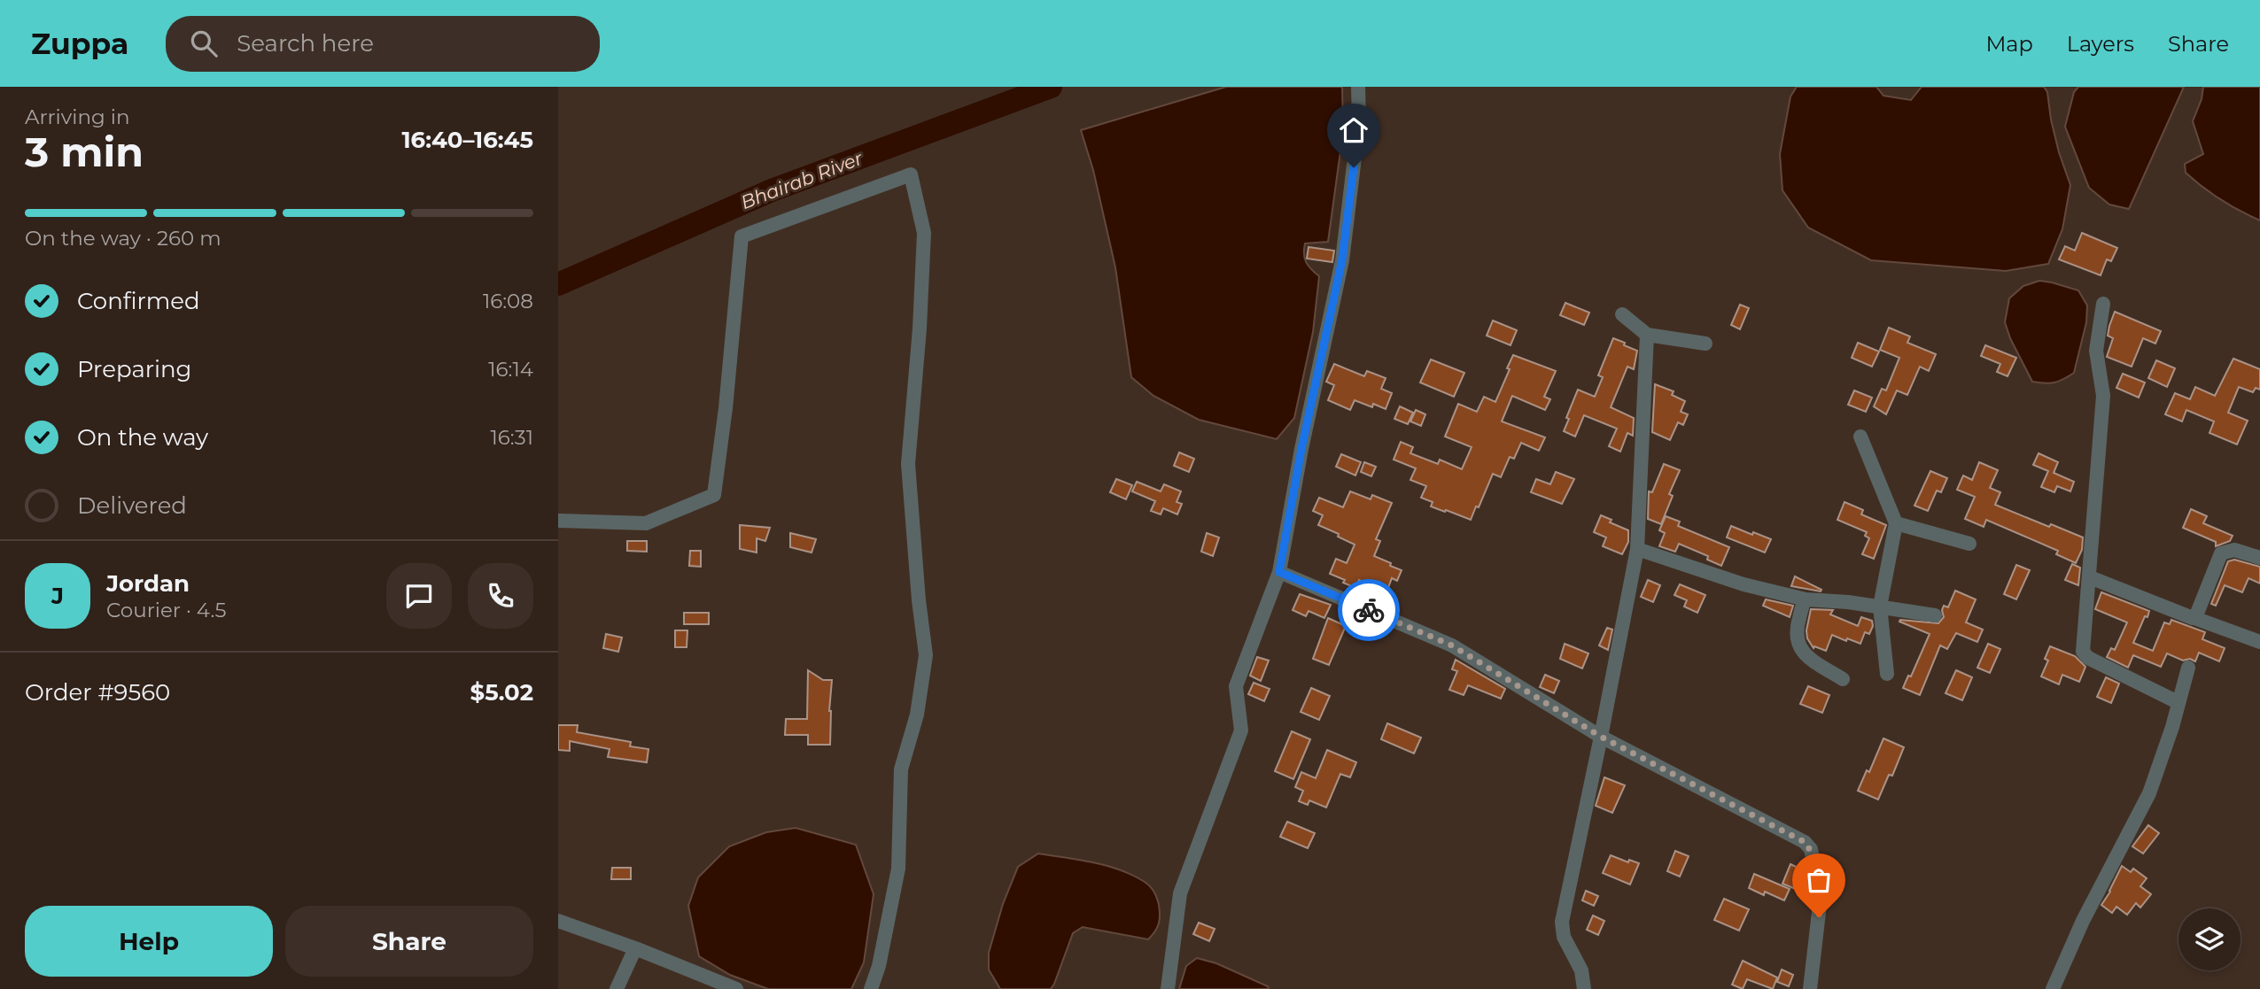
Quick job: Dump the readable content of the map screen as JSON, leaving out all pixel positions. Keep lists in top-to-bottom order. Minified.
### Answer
{"water":["Bhairab River"],"page":{"header":"Zuppa","search":"Search here","nav":["Map","Layers","Share"],"heading":["3 min","Arriving in","16:40–16:45"],"panel":["Jordan","Courier · 4.5","Order #9560","$5.02"],"bar":"On the way · 260 m","list":[["Confirmed","16:08"],["Preparing","16:14"],["On the way","16:31"],"Delivered"],"round":"J","buttons":["Help","Share"]}}
